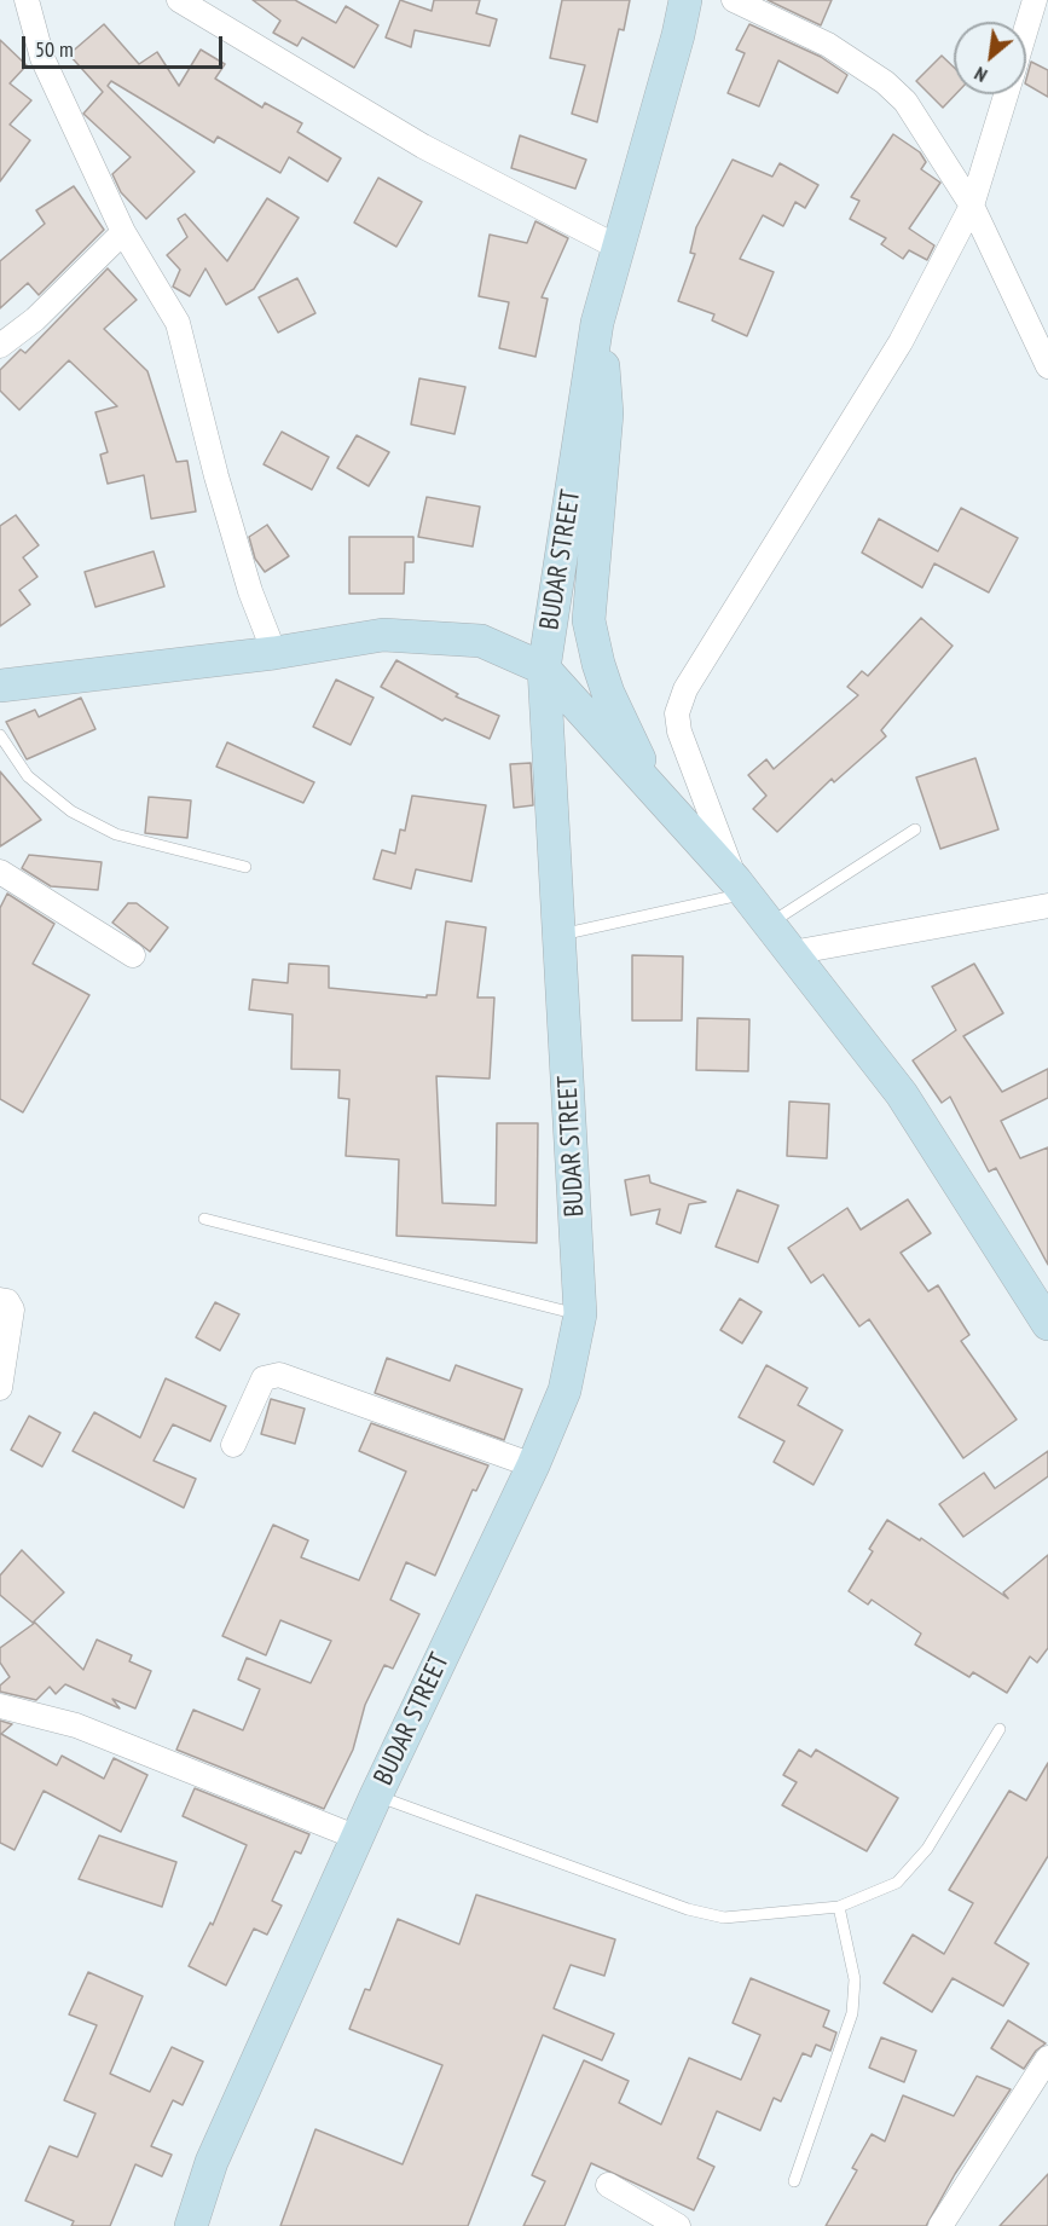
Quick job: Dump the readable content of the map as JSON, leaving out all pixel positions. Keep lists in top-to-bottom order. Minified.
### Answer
{"streets":{"main road":["BUDAR STREET"]},"scale_bar":"50 m","north":"bottom left"}
